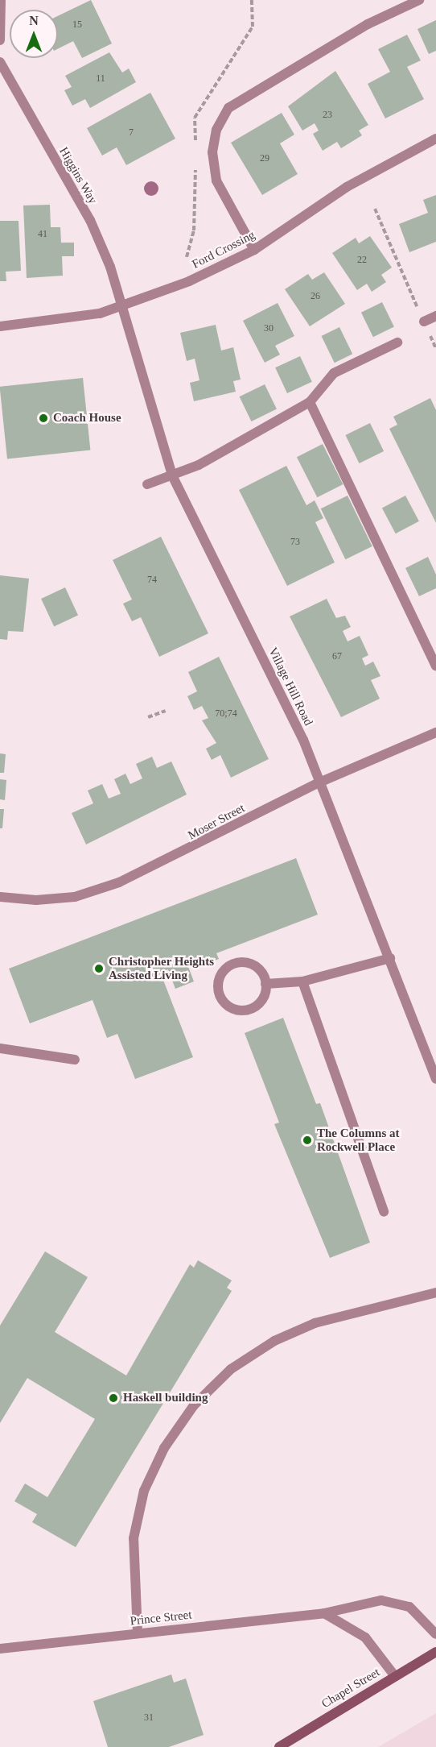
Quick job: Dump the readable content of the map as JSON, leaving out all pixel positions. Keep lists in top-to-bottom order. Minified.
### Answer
{"streets":{"main road":["Chapel Street"],"street":["Higgins Way","Ford Crossing","Village Hill Road","Moser Street","Prince Street"]},"crossings":[["Higgins Way","Ford Crossing"],["Higgins Way","Village Hill Road"],["Ford Crossing","Village Hill Road"],["Village Hill Road","Moser Street"]],"places":["Coach House","Christopher Heights Assisted Living","The Columns at Rockwell Place","Haskell building"],"house_numbers":["15","11","23","7","29","41","22","26","30","73","74","67","70;74","31"],"north":"top"}
